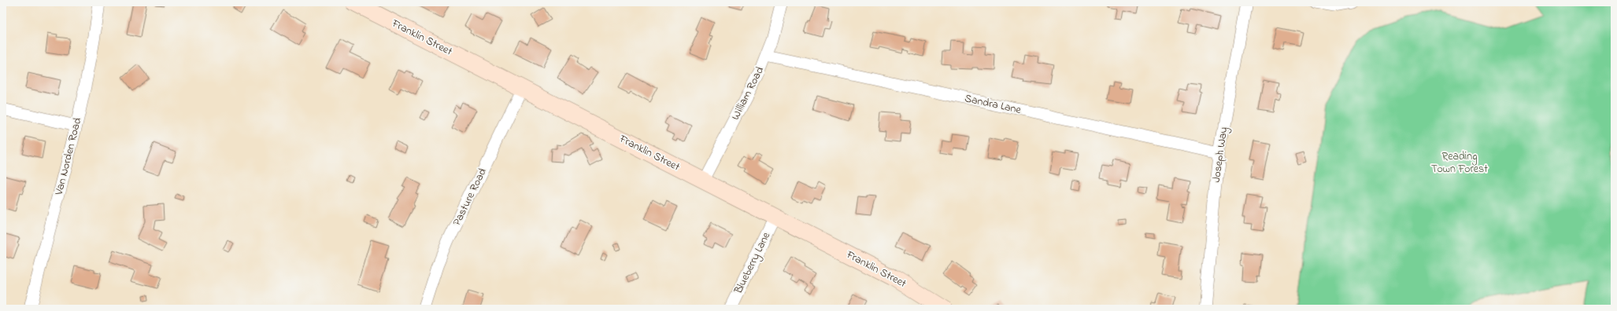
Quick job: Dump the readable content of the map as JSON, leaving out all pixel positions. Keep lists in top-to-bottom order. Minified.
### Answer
{"streets":{"main road":["Franklin Street"],"street":["William Road","Sandra Lane","Joseph Way","Van Norden Road","Pasture Road","Blueberry Lane"]},"crossings":[["Franklin Street","William Road"],["Franklin Street","Pasture Road"],["Franklin Street","Blueberry Lane"],["William Road","Sandra Lane"],["Sandra Lane","Joseph Way"]],"parks":["Reading Town Forest"]}
